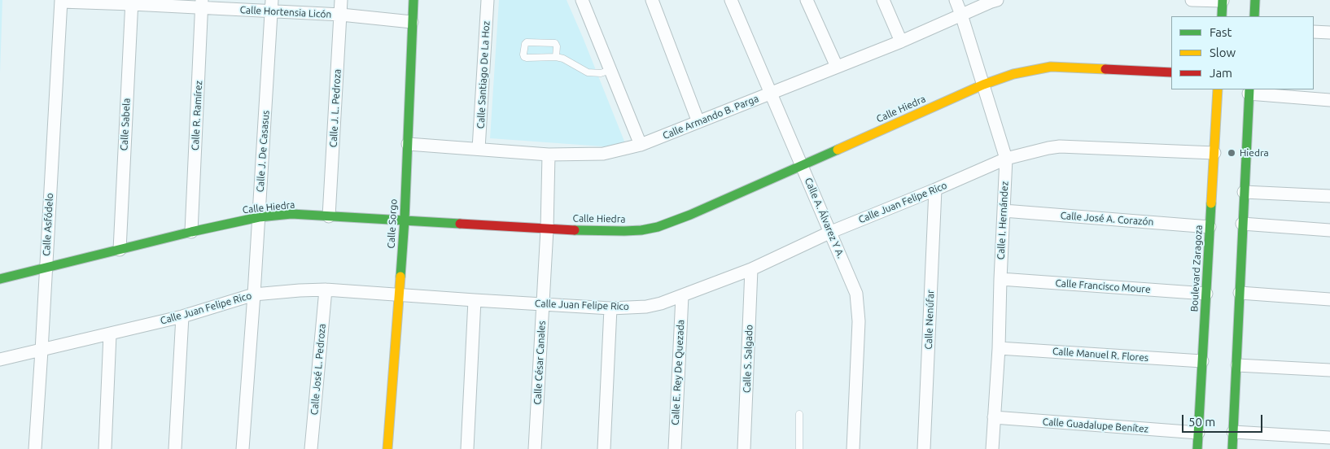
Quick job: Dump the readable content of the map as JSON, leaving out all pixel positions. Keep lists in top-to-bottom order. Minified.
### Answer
{"streets":{"street":["Calle Hortensia Licón","Calle Santiago De La Hoz","Calle J. L. Pedroza","Calle Hiedra","Calle R. Ramírez","Calle Armando B. Parga","Calle Sabela","Calle J. De Casasus","Calle Juan Felipe Rico","Calle A. Álvarez Y A.","Calle José A. Corazón","Calle I. Hernández","Calle Sorgo","Calle Asfódelo","Boulevard Zaragoza","Calle Francisco Moure","Calle Nenúfar","Calle Manuel R. Flores","Calle S. Salgado","Calle César Canales","Calle José L. Pedroza","Calle E. Rey De Quezada","Calle Guadalupe Benítez"]},"crossings":[["Calle Hortensia Licón","Calle J. L. Pedroza"],["Calle Hortensia Licón","Calle R. Ramírez"],["Calle Hortensia Licón","Calle Sabela"],["Calle Hortensia Licón","Calle J. De Casasus"],["Calle Hortensia Licón","Calle Sorgo"],["Calle Hortensia Licón","Calle Asfódelo"],["Calle Santiago De La Hoz","Calle Armando B. Parga"],["Calle J. L. Pedroza","Calle Hiedra"],["Calle Hiedra","Calle R. Ramírez"],["Calle Hiedra","Calle Sabela"],["Calle Hiedra","Calle J. De Casasus"],["Calle Hiedra","Calle A. Álvarez Y A."],["Calle Hiedra","Calle I. Hernández"],["Calle Hiedra","Calle Sorgo"],["Calle Hiedra","Calle Asfódelo"],["Calle Hiedra","Calle César Canales"],["Calle Armando B. Parga","Calle A. Álvarez Y A."],["Calle Armando B. Parga","Calle I. Hernández"],["Calle Armando B. Parga","Calle Sorgo"],["Calle Armando B. Parga","Calle César Canales"],["Calle J. De Casasus","Calle Juan Felipe Rico"],["Calle Juan Felipe Rico","Calle A. Álvarez Y A."],["Calle Juan Felipe Rico","Calle I. Hernández"],["Calle Juan Felipe Rico","Calle Sorgo"],["Calle Juan Felipe Rico","Calle Asfódelo"],["Calle Juan Felipe Rico","Boulevard Zaragoza"],["Calle Juan Felipe Rico","Calle Nenúfar"],["Calle Juan Felipe Rico","Calle S. Salgado"],["Calle Juan Felipe Rico","Calle César Canales"],["Calle Juan Felipe Rico","Calle José L. Pedroza"],["Calle Juan Felipe Rico","Calle E. Rey De Quezada"],["Calle José A. Corazón","Calle I. Hernández"],["Calle José A. Corazón","Boulevard Zaragoza"],["Calle I. Hernández","Calle Francisco Moure"],["Calle I. Hernández","Calle Manuel R. Flores"],["Calle I. Hernández","Calle Guadalupe Benítez"],["Boulevard Zaragoza","Calle Francisco Moure"],["Boulevard Zaragoza","Calle Manuel R. Flores"],["Boulevard Zaragoza","Calle Guadalupe Benítez"]],"places":["Hiedra"],"legend":["Fast","Slow","Jam"],"scale_bar":"50 m"}
